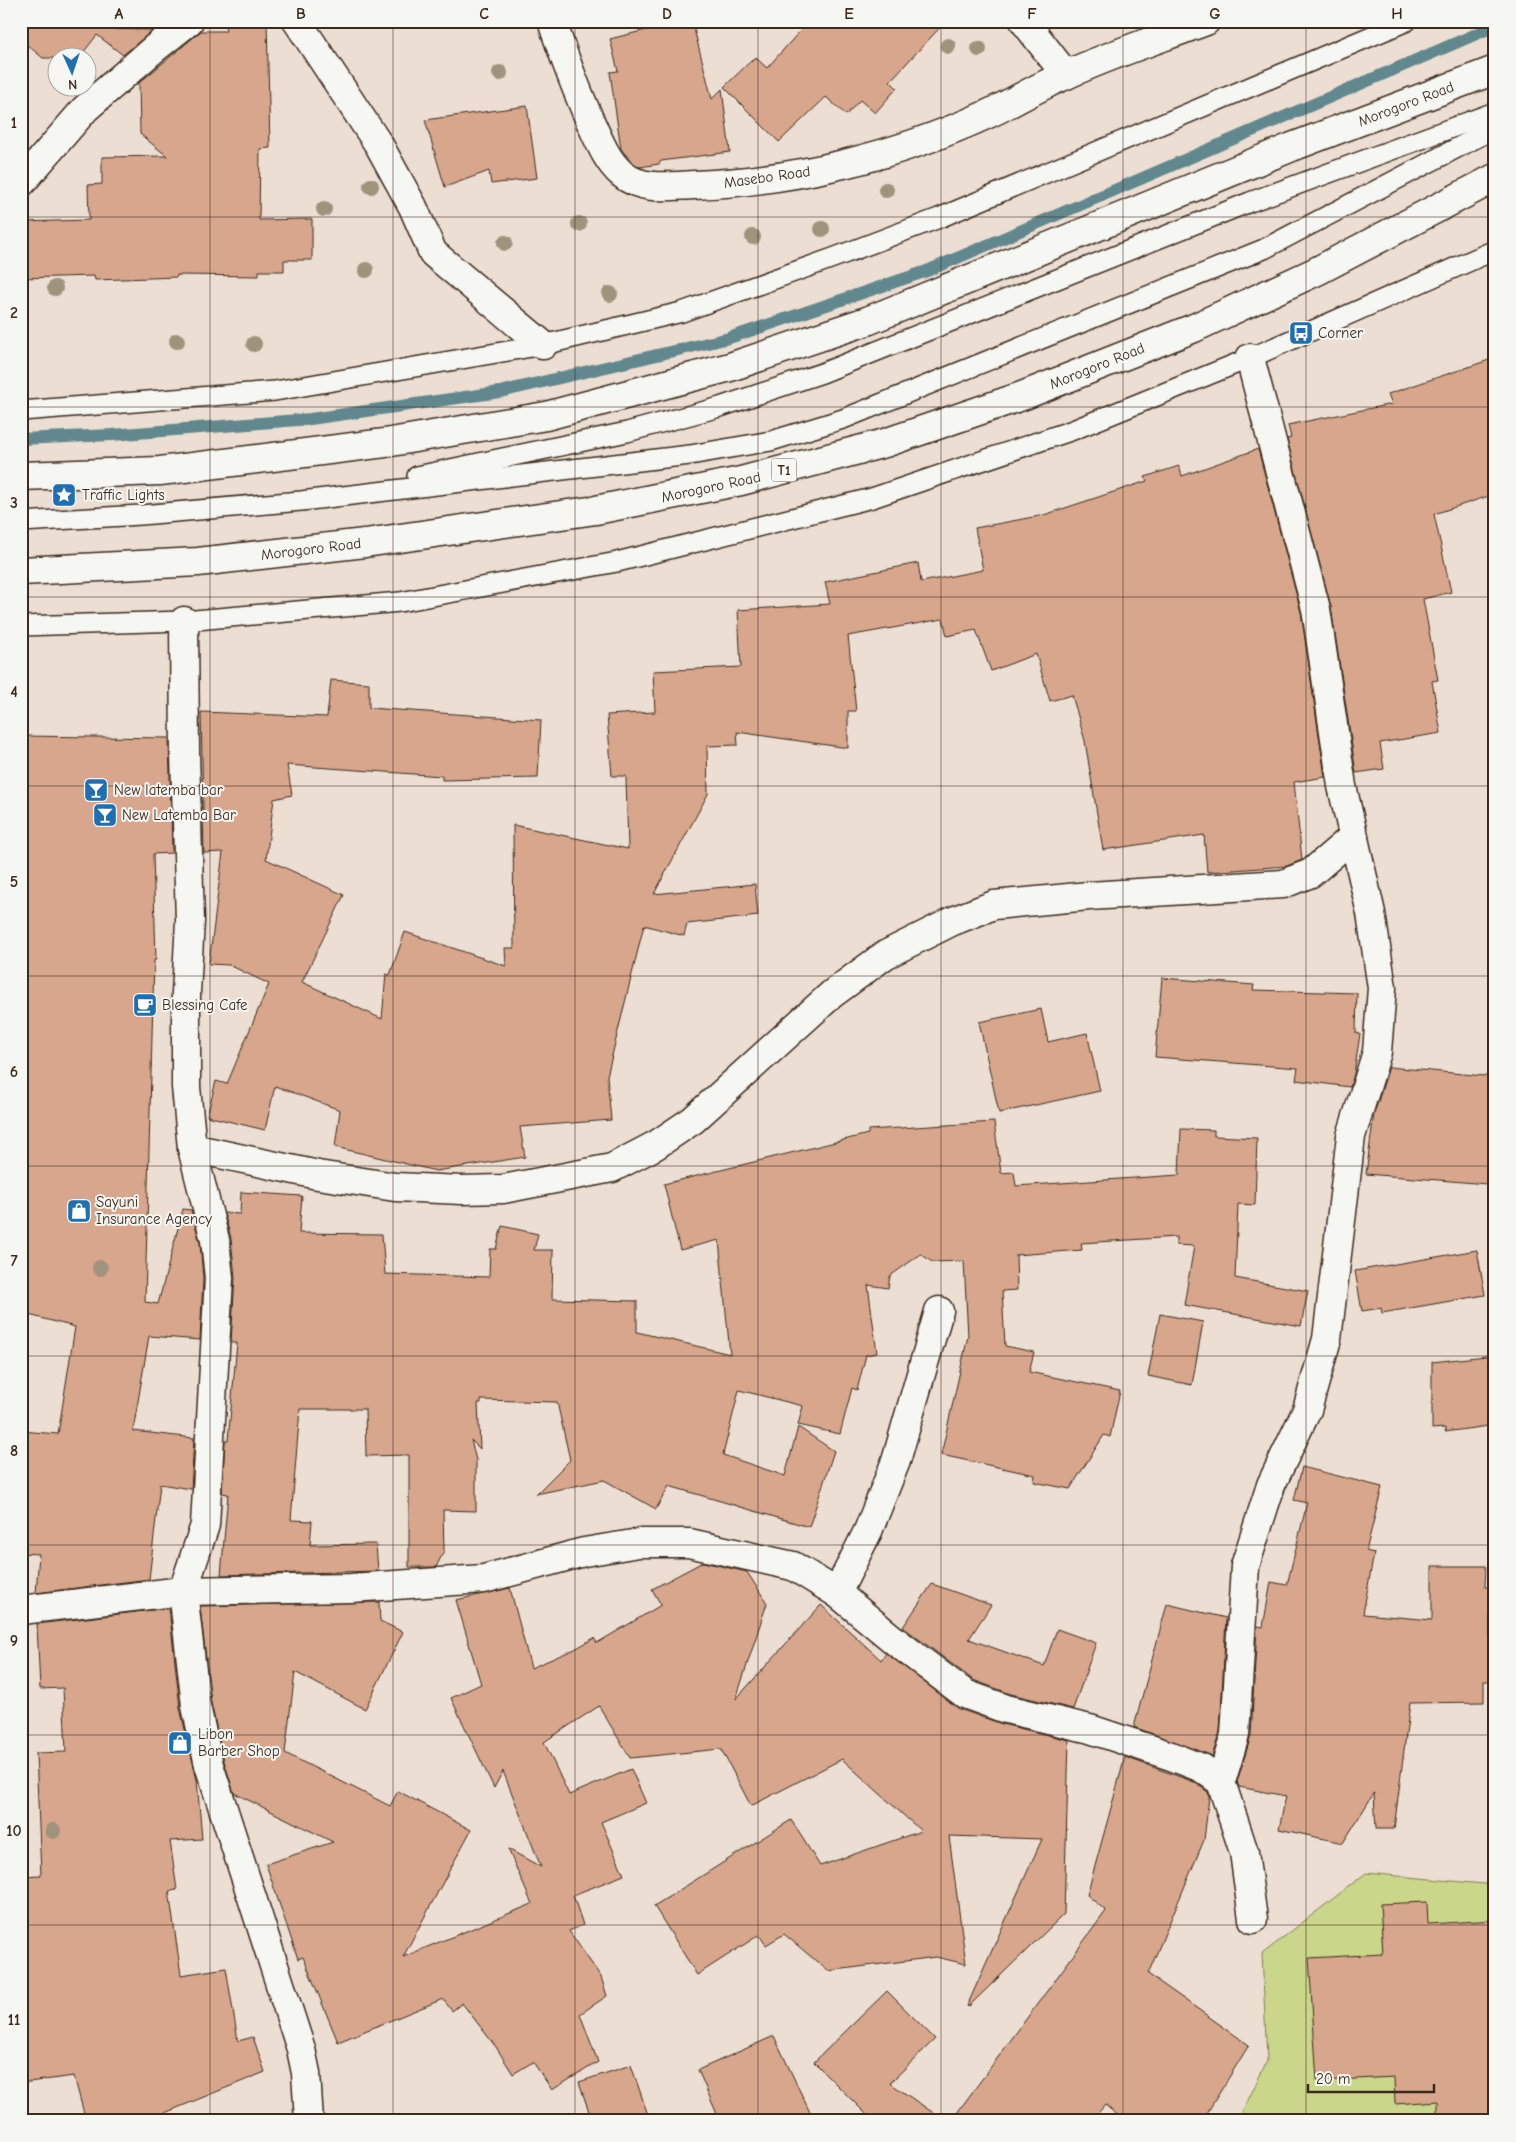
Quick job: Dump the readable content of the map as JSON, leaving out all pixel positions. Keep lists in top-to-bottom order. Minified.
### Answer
{"streets":{"main road":["Morogoro Road","Masebo Road","T1"]},"places":{"bus stop":["Corner"],"place":["Traffic Lights"],"bar":["New latemba bar","New Latemba Bar"],"cafe":["Blessing Cafe"],"shop":["Sayuni Insurance Agency","Libon Barber Shop"]},"scale_bar":"20 m","north":"bottom","grid":{"columns":["A","B","C","D","E","F","G","H"],"rows":["1","2","3","4","5","6","7","8","9","10","11"]}}
